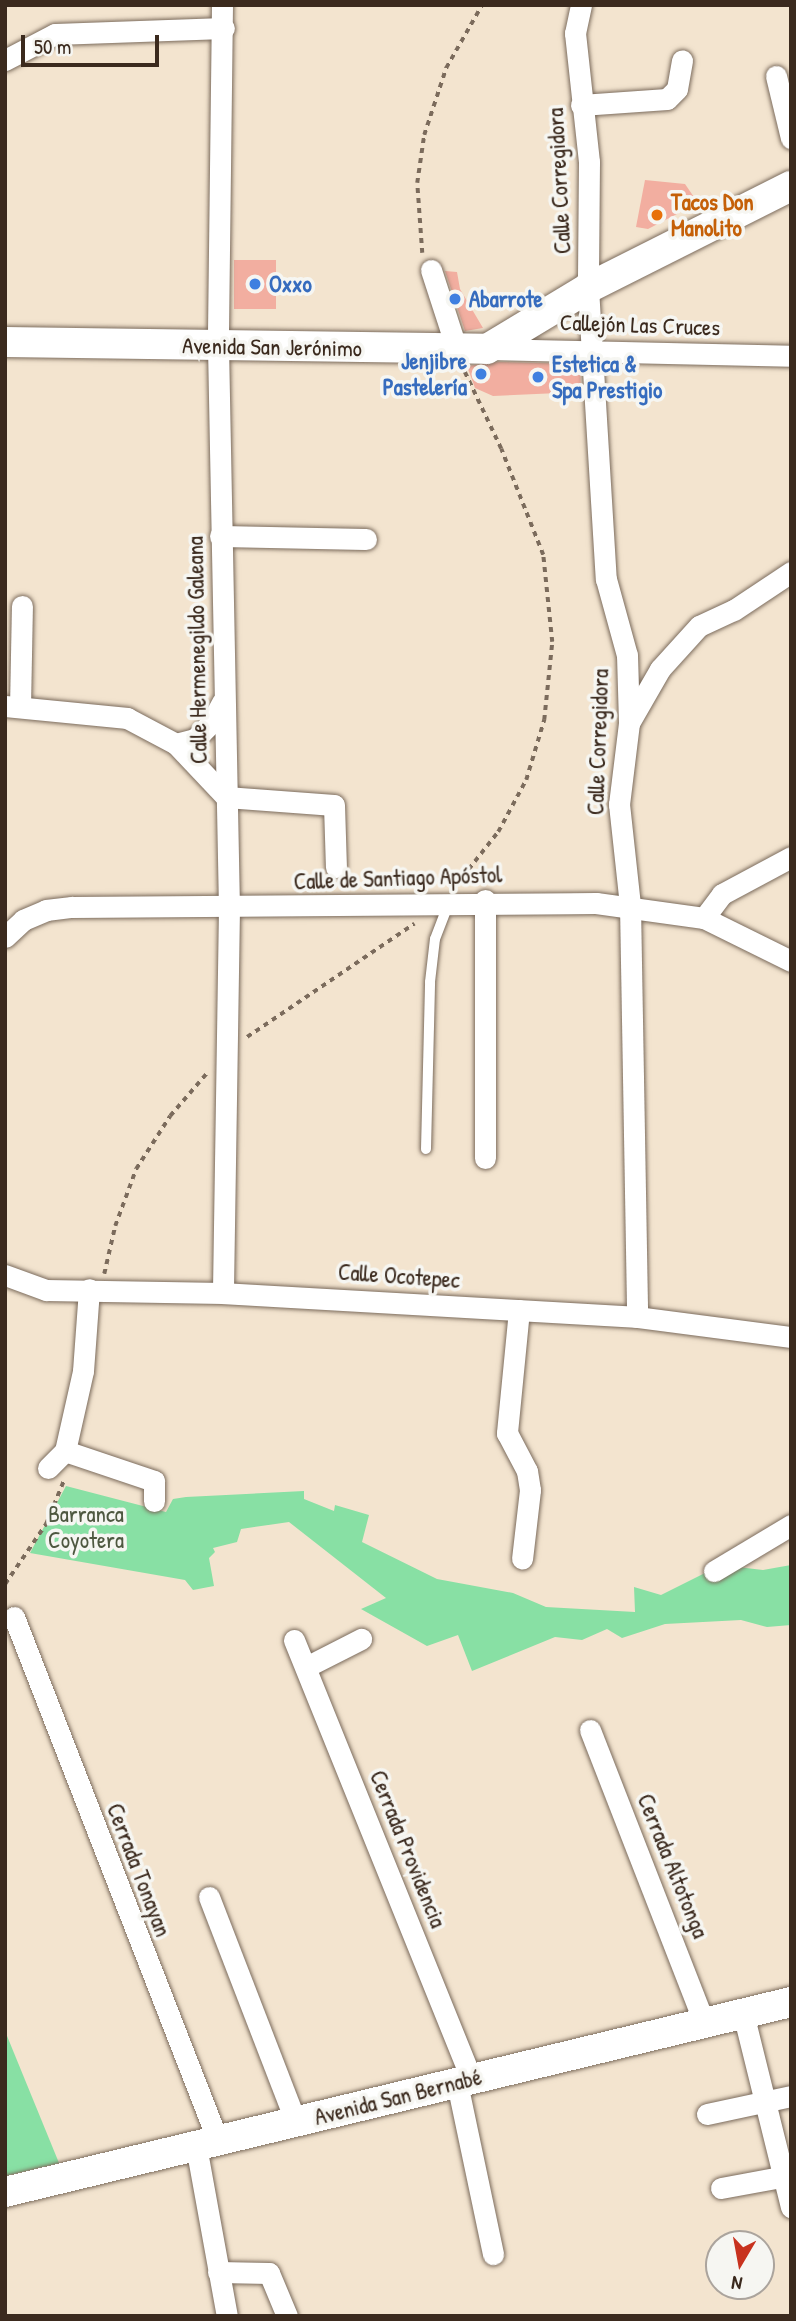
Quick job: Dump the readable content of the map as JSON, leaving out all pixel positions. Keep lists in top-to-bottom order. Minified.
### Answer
{"streets":{"main road":["Avenida San Jerónimo","Avenida San Bernabé"],"street":["Calle Corregidora","Callejón Las Cruces","Calle Hermenegildo Galeana","Calle de Santiago Apóstol","Calle Ocotepec","Cerrada Providencia","Cerrada Altotonga","Cerrada Tonayan"]},"crossings":[["Calle Corregidora","Callejón Las Cruces"],["Calle Corregidora","Calle de Santiago Apóstol"],["Calle Corregidora","Calle Ocotepec"],["Callejón Las Cruces","Avenida San Jerónimo"],["Avenida San Jerónimo","Calle Hermenegildo Galeana"],["Calle Hermenegildo Galeana","Calle de Santiago Apóstol"],["Calle Hermenegildo Galeana","Calle Ocotepec"],["Cerrada Providencia","Avenida San Bernabé"],["Cerrada Altotonga","Avenida San Bernabé"],["Cerrada Tonayan","Avenida San Bernabé"]],"parks":["Barranca Coyotera"],"places":["Tacos Don Manolito","Oxxo","Abarrote","Jenjibre Pastelería","Estetica & Spa Prestigio"],"scale_bar":"50 m","north":"bottom"}
